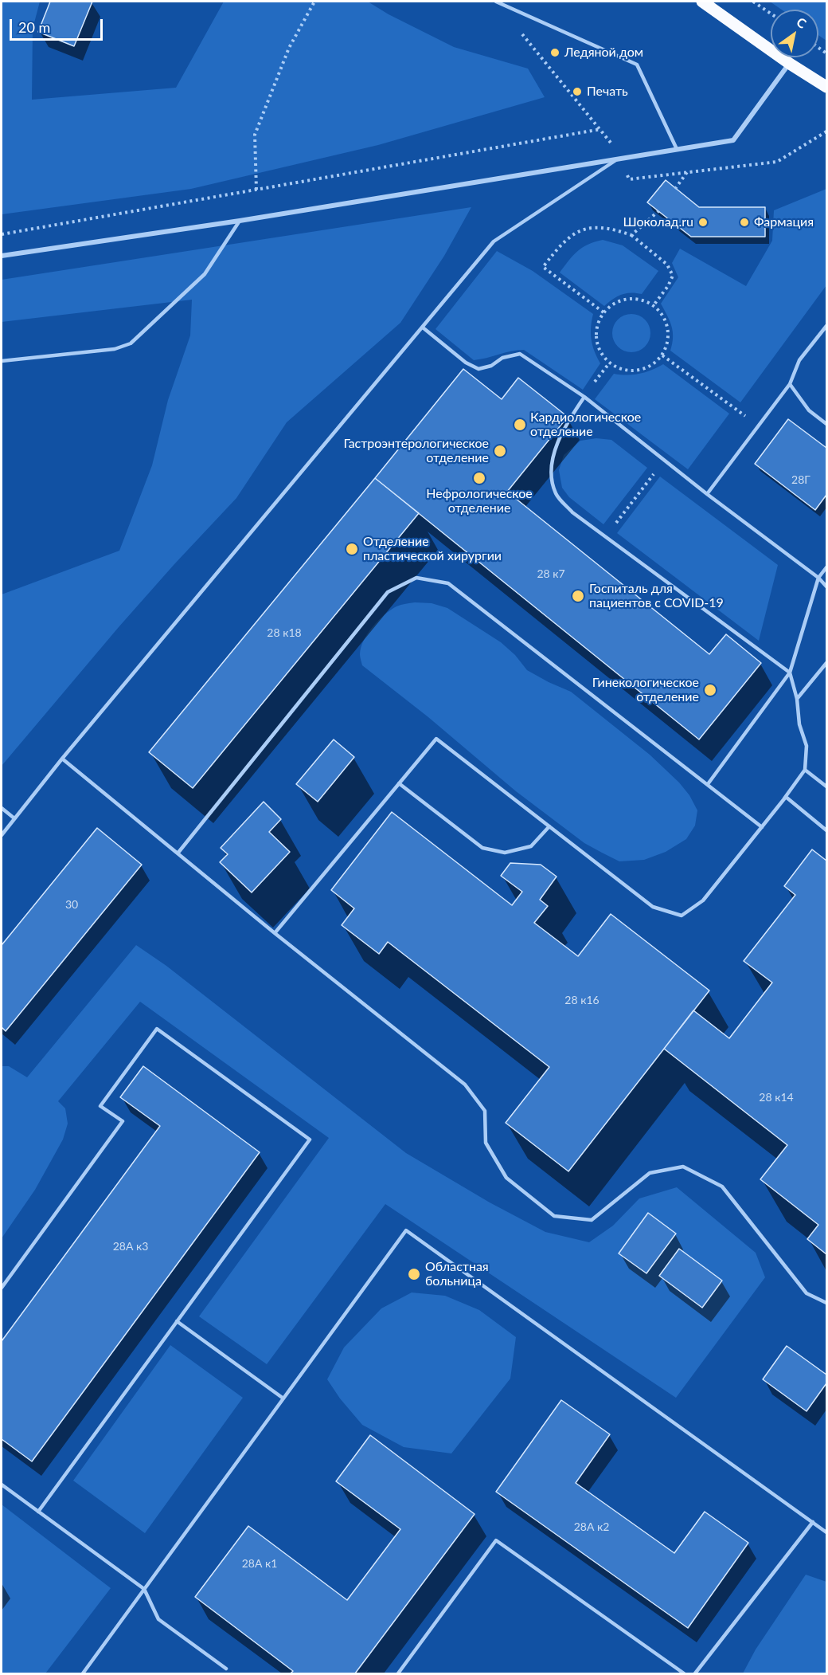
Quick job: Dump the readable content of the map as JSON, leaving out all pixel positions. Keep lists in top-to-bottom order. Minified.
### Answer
{"places":["Ледяной дом","Печать","Шоколад.ru","Фармация","Кардиологическое отделение","Гастроэнтерологическое отделение","Нефрологическое отделение","Отделение пластической хирургии","Госпиталь для пациентов с COVID-19","Гинекологическое отделение","Областная больница"],"house_numbers":["28Г","28 к7","28 к18","30","28 к16","28 к14","28А к3","28А к2","28А к1"],"scale_bar":"20 m","north":"top right"}
